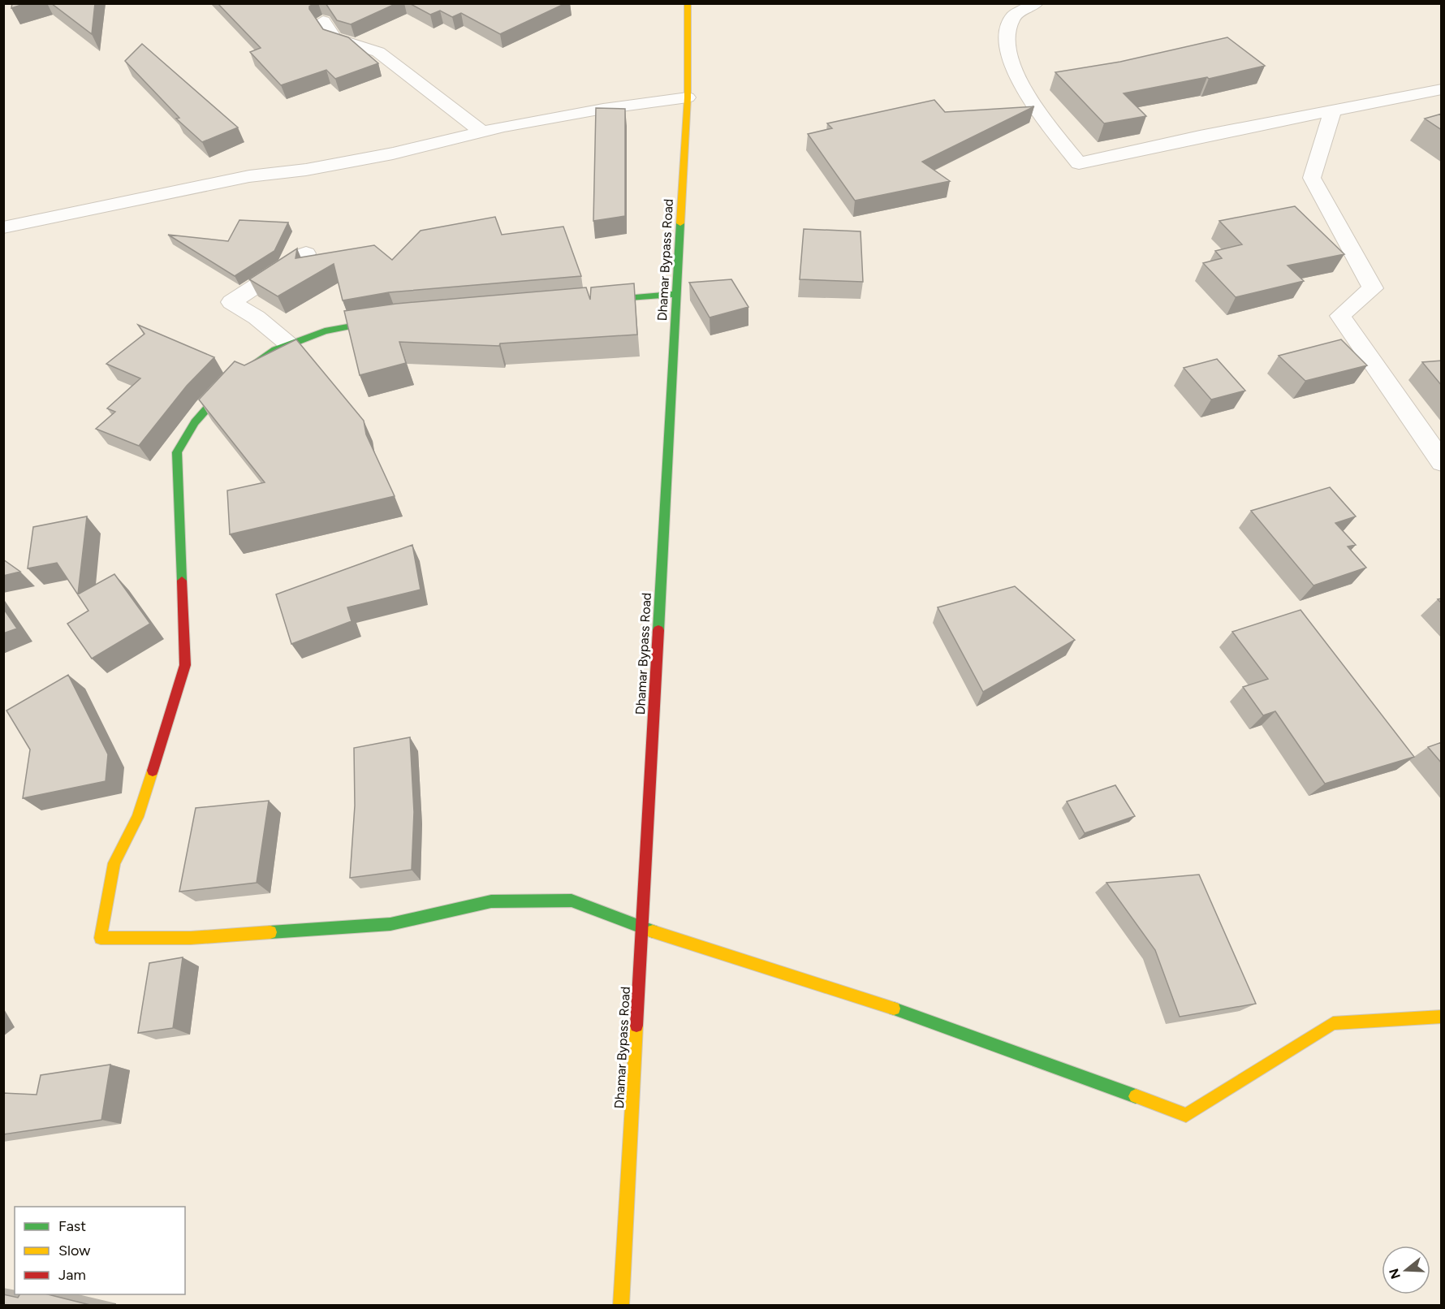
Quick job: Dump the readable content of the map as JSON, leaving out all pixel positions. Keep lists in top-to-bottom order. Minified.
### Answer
{"streets":{"street":["Dhamar Bypass Road"]},"legend":["Fast","Slow","Jam"],"north":"left"}
